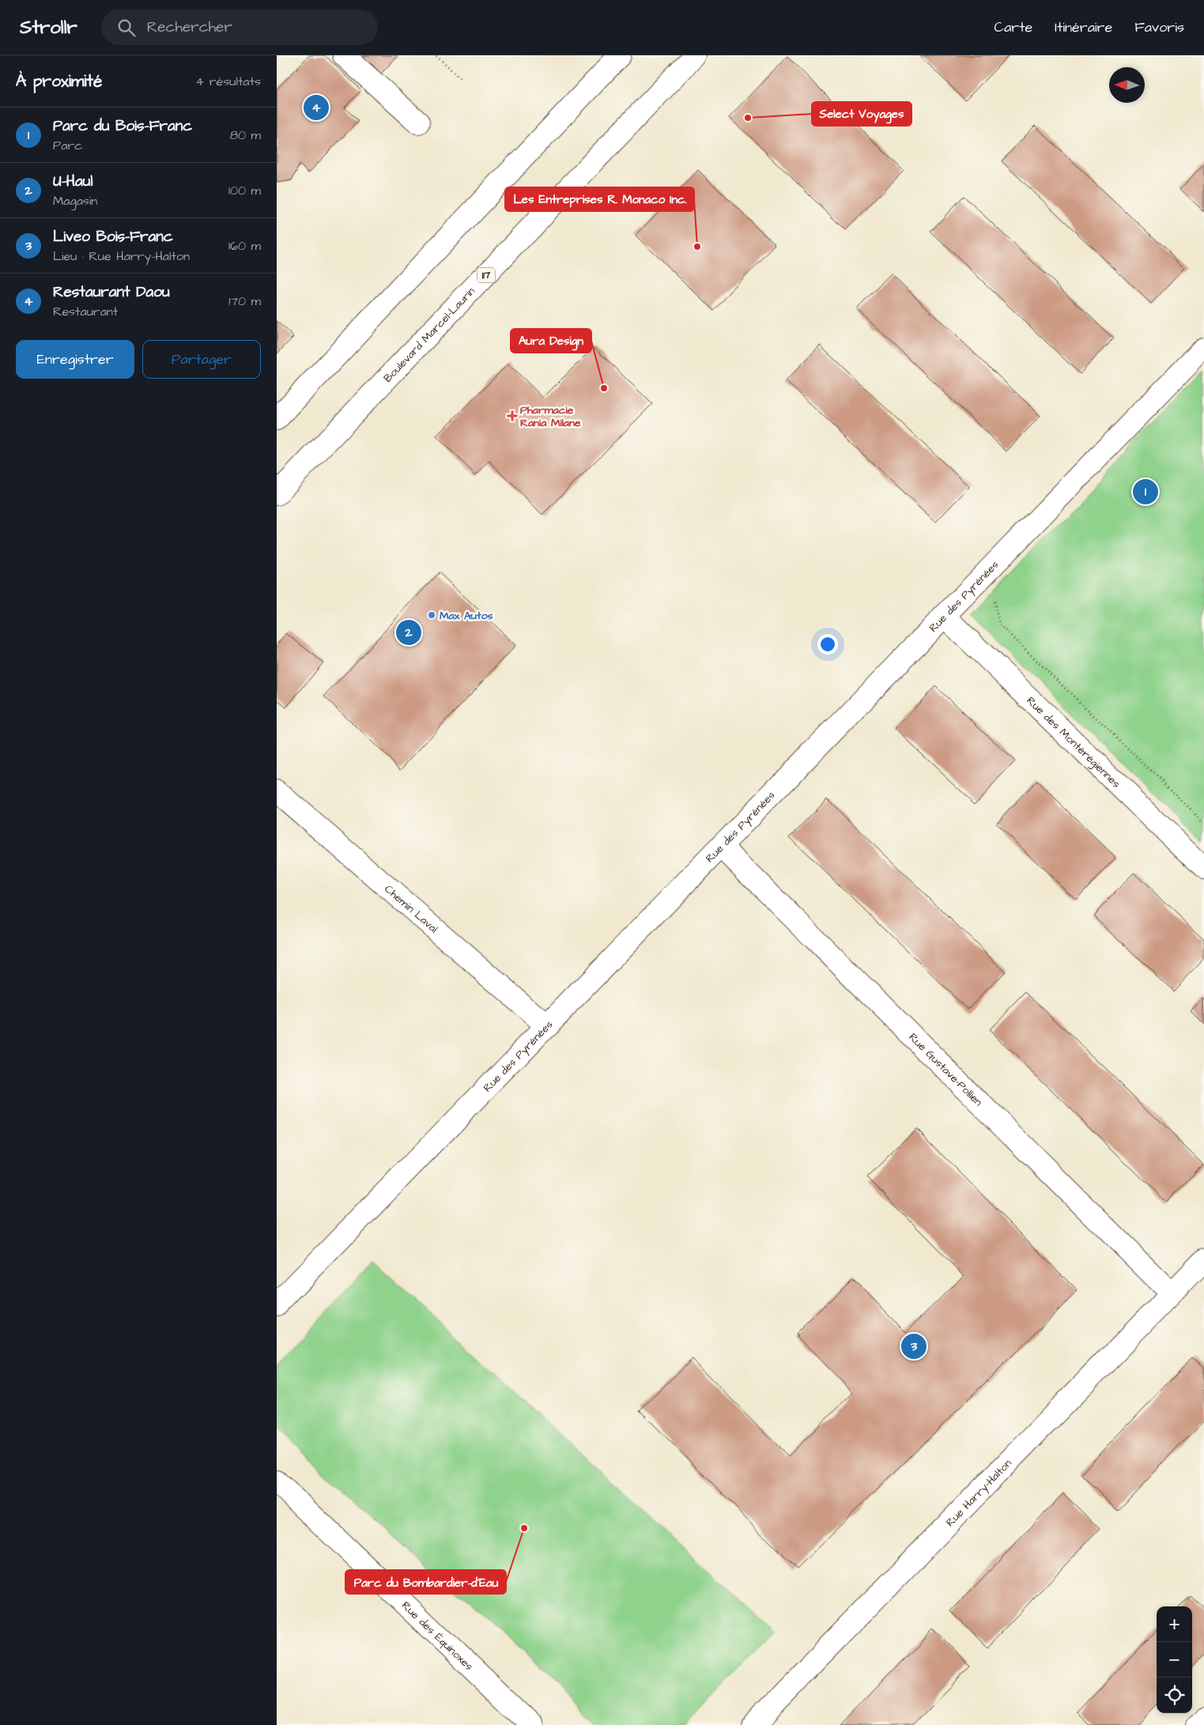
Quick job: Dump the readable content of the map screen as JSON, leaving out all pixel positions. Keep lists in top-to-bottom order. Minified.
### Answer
{"streets":{"street":["117","Boulevard Marcel-Laurin","Rue des Pyrénées","Rue des Montérégiennes","Chemin Laval","Rue Gustave-Pollien","Rue Harry-Halton","Rue des Équinoxes"]},"crossings":[["Rue des Pyrénées","Rue des Montérégiennes"],["Rue des Pyrénées","Chemin Laval"],["Rue des Pyrénées","Rue Gustave-Pollien"],["Rue Gustave-Pollien","Rue Harry-Halton"]],"places":{"other":["Select Voyages","Les Entreprises R. Monaco Inc.","Aura Design","Max Autos","Parc du Bombardier-d'Eau"],"health":["Pharmacie Rania Milane"]},"north":"left","page":{"header":"Strollr","search":"Rechercher","nav":["Carte","Itinéraire","Favoris"],"heading":["À proximité","4 résultats"],"pins":["4","1","2","3"],"list":[{"mark":"1","name":"Parc du Bois-Franc","note":"Parc","value":"80 m"},{"mark":"2","name":"U-Haul","note":"Magasin","value":"100 m"},{"mark":"3","name":"Liveo Bois-Franc","note":"Lieu · Rue Harry-Halton","value":"160 m"},{"mark":"4","name":"Restaurant Daou","note":"Restaurant","value":"170 m"}],"buttons":["Enregistrer","Partager"],"map_buttons":["+","−"]}}
